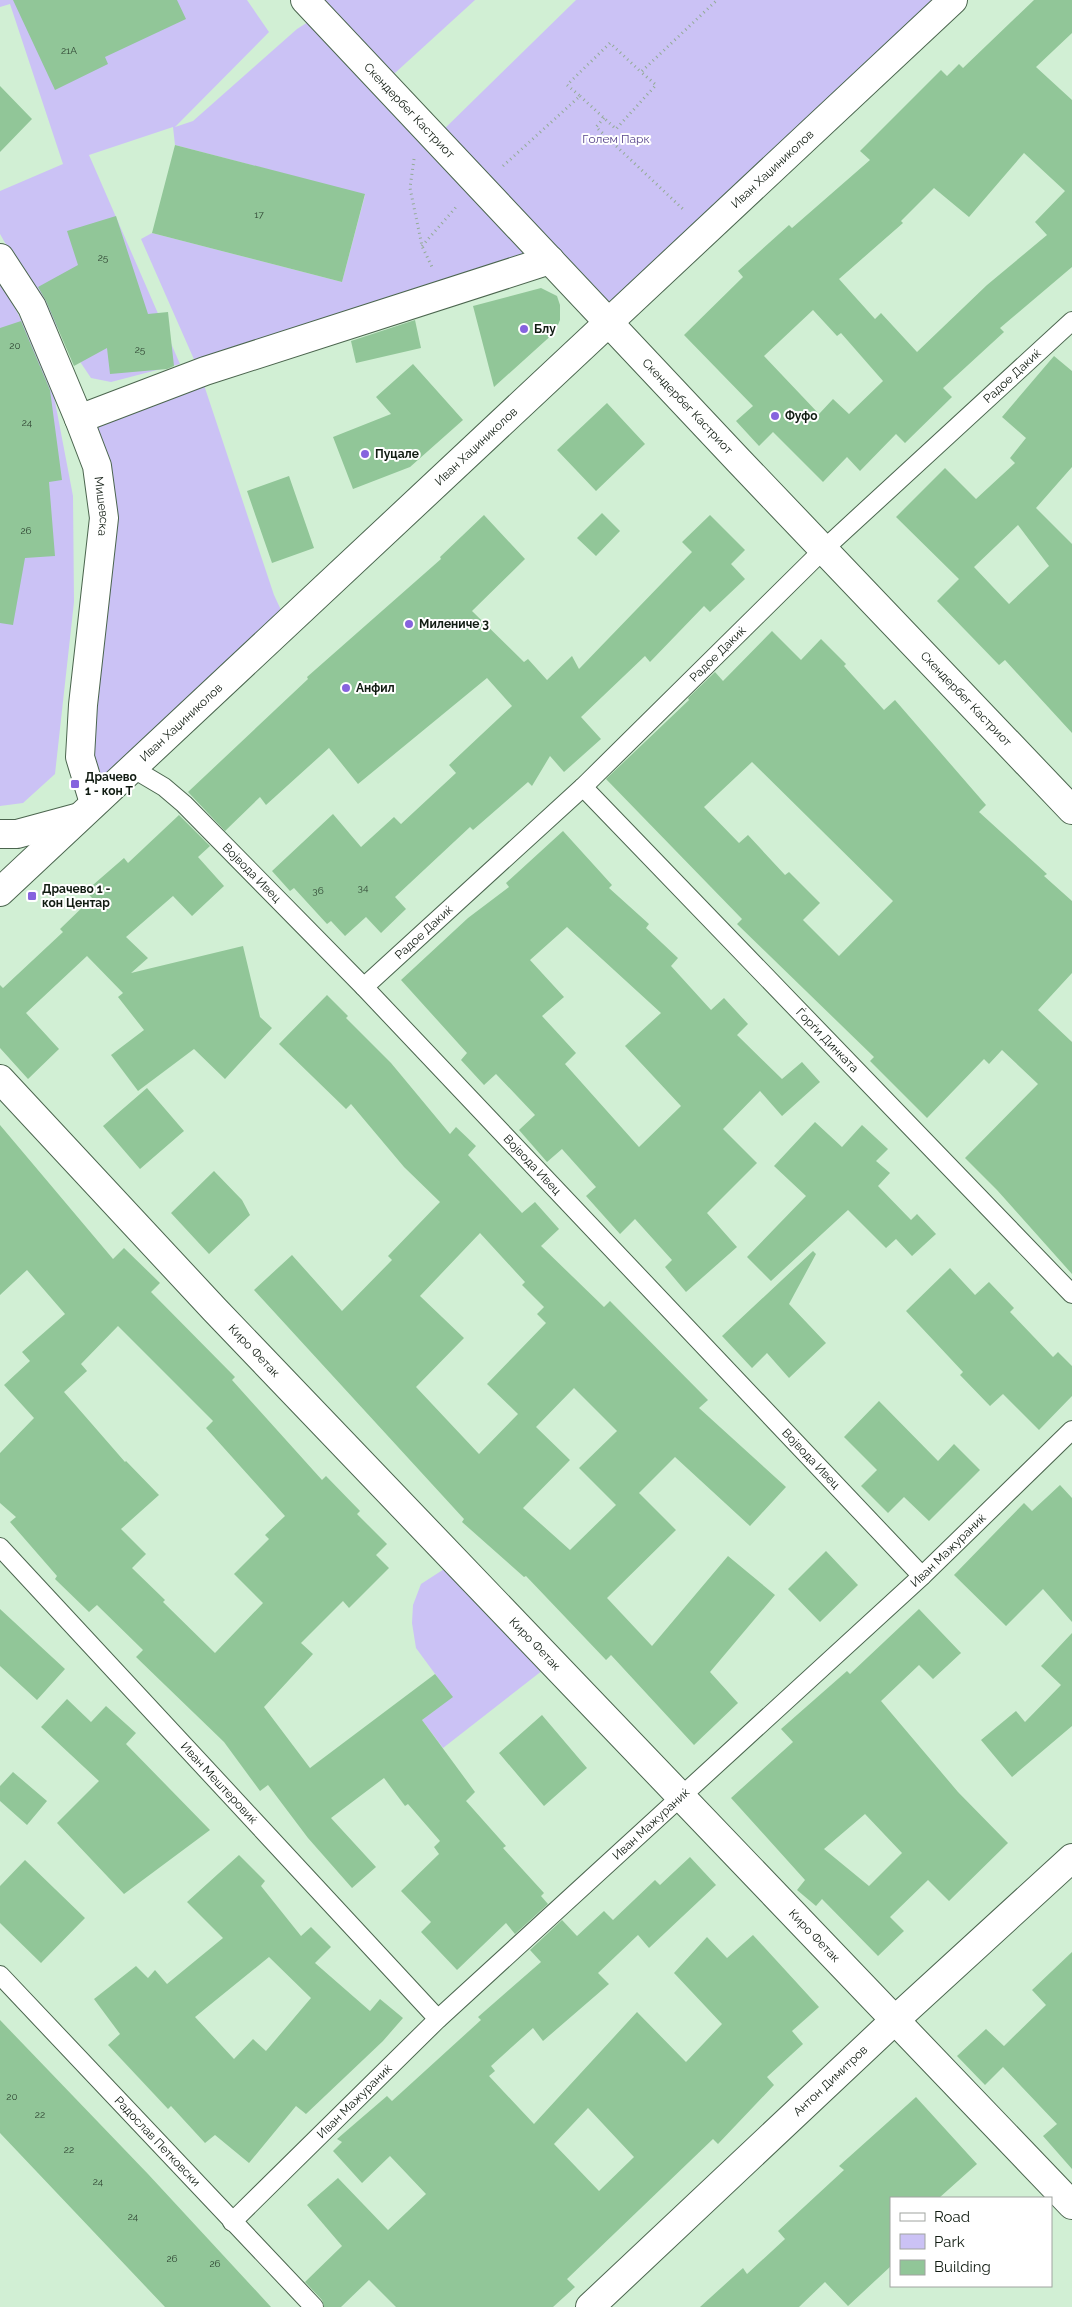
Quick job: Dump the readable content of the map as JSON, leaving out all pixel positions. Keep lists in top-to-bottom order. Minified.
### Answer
{"streets":{"street":["Скендербег Кастриот","Иван Хаџиниколов","Мишевска","Киро Фетак","Антон Димитров"],"lane":["Радое Дакиќ","Војвода Ивец","Ѓорѓи Динката","Иван Мажураниќ","Иван Мештеровиќ","Радослав Петковски"]},"crossings":[["Скендербег Кастриот","Иван Хаџиниколов"],["Скендербег Кастриот","Радое Дакиќ"],["Иван Хаџиниколов","Мишевска"],["Иван Хаџиниколов","Војвода Ивец"],["Радое Дакиќ","Војвода Ивец"],["Радое Дакиќ","Ѓорѓи Динката"],["Војвода Ивец","Иван Мажураниќ"],["Киро Фетак","Иван Мажураниќ"],["Киро Фетак","Антон Димитров"],["Иван Мажураниќ","Иван Мештеровиќ"],["Иван Мажураниќ","Радослав Петковски"]],"parks":["Голем Парк"],"places":{"other":["Блу","Фуфо","Пуцале","Милениче 3","Анфил"],"transit":["Драчево 1 - кон T","Драчево 1 - кон Центар"]},"house_numbers":["21А","17","25","20","25","24","26","34","36","20","22","22","24","24","26","26"],"legend":["Road","Park","Building"]}
